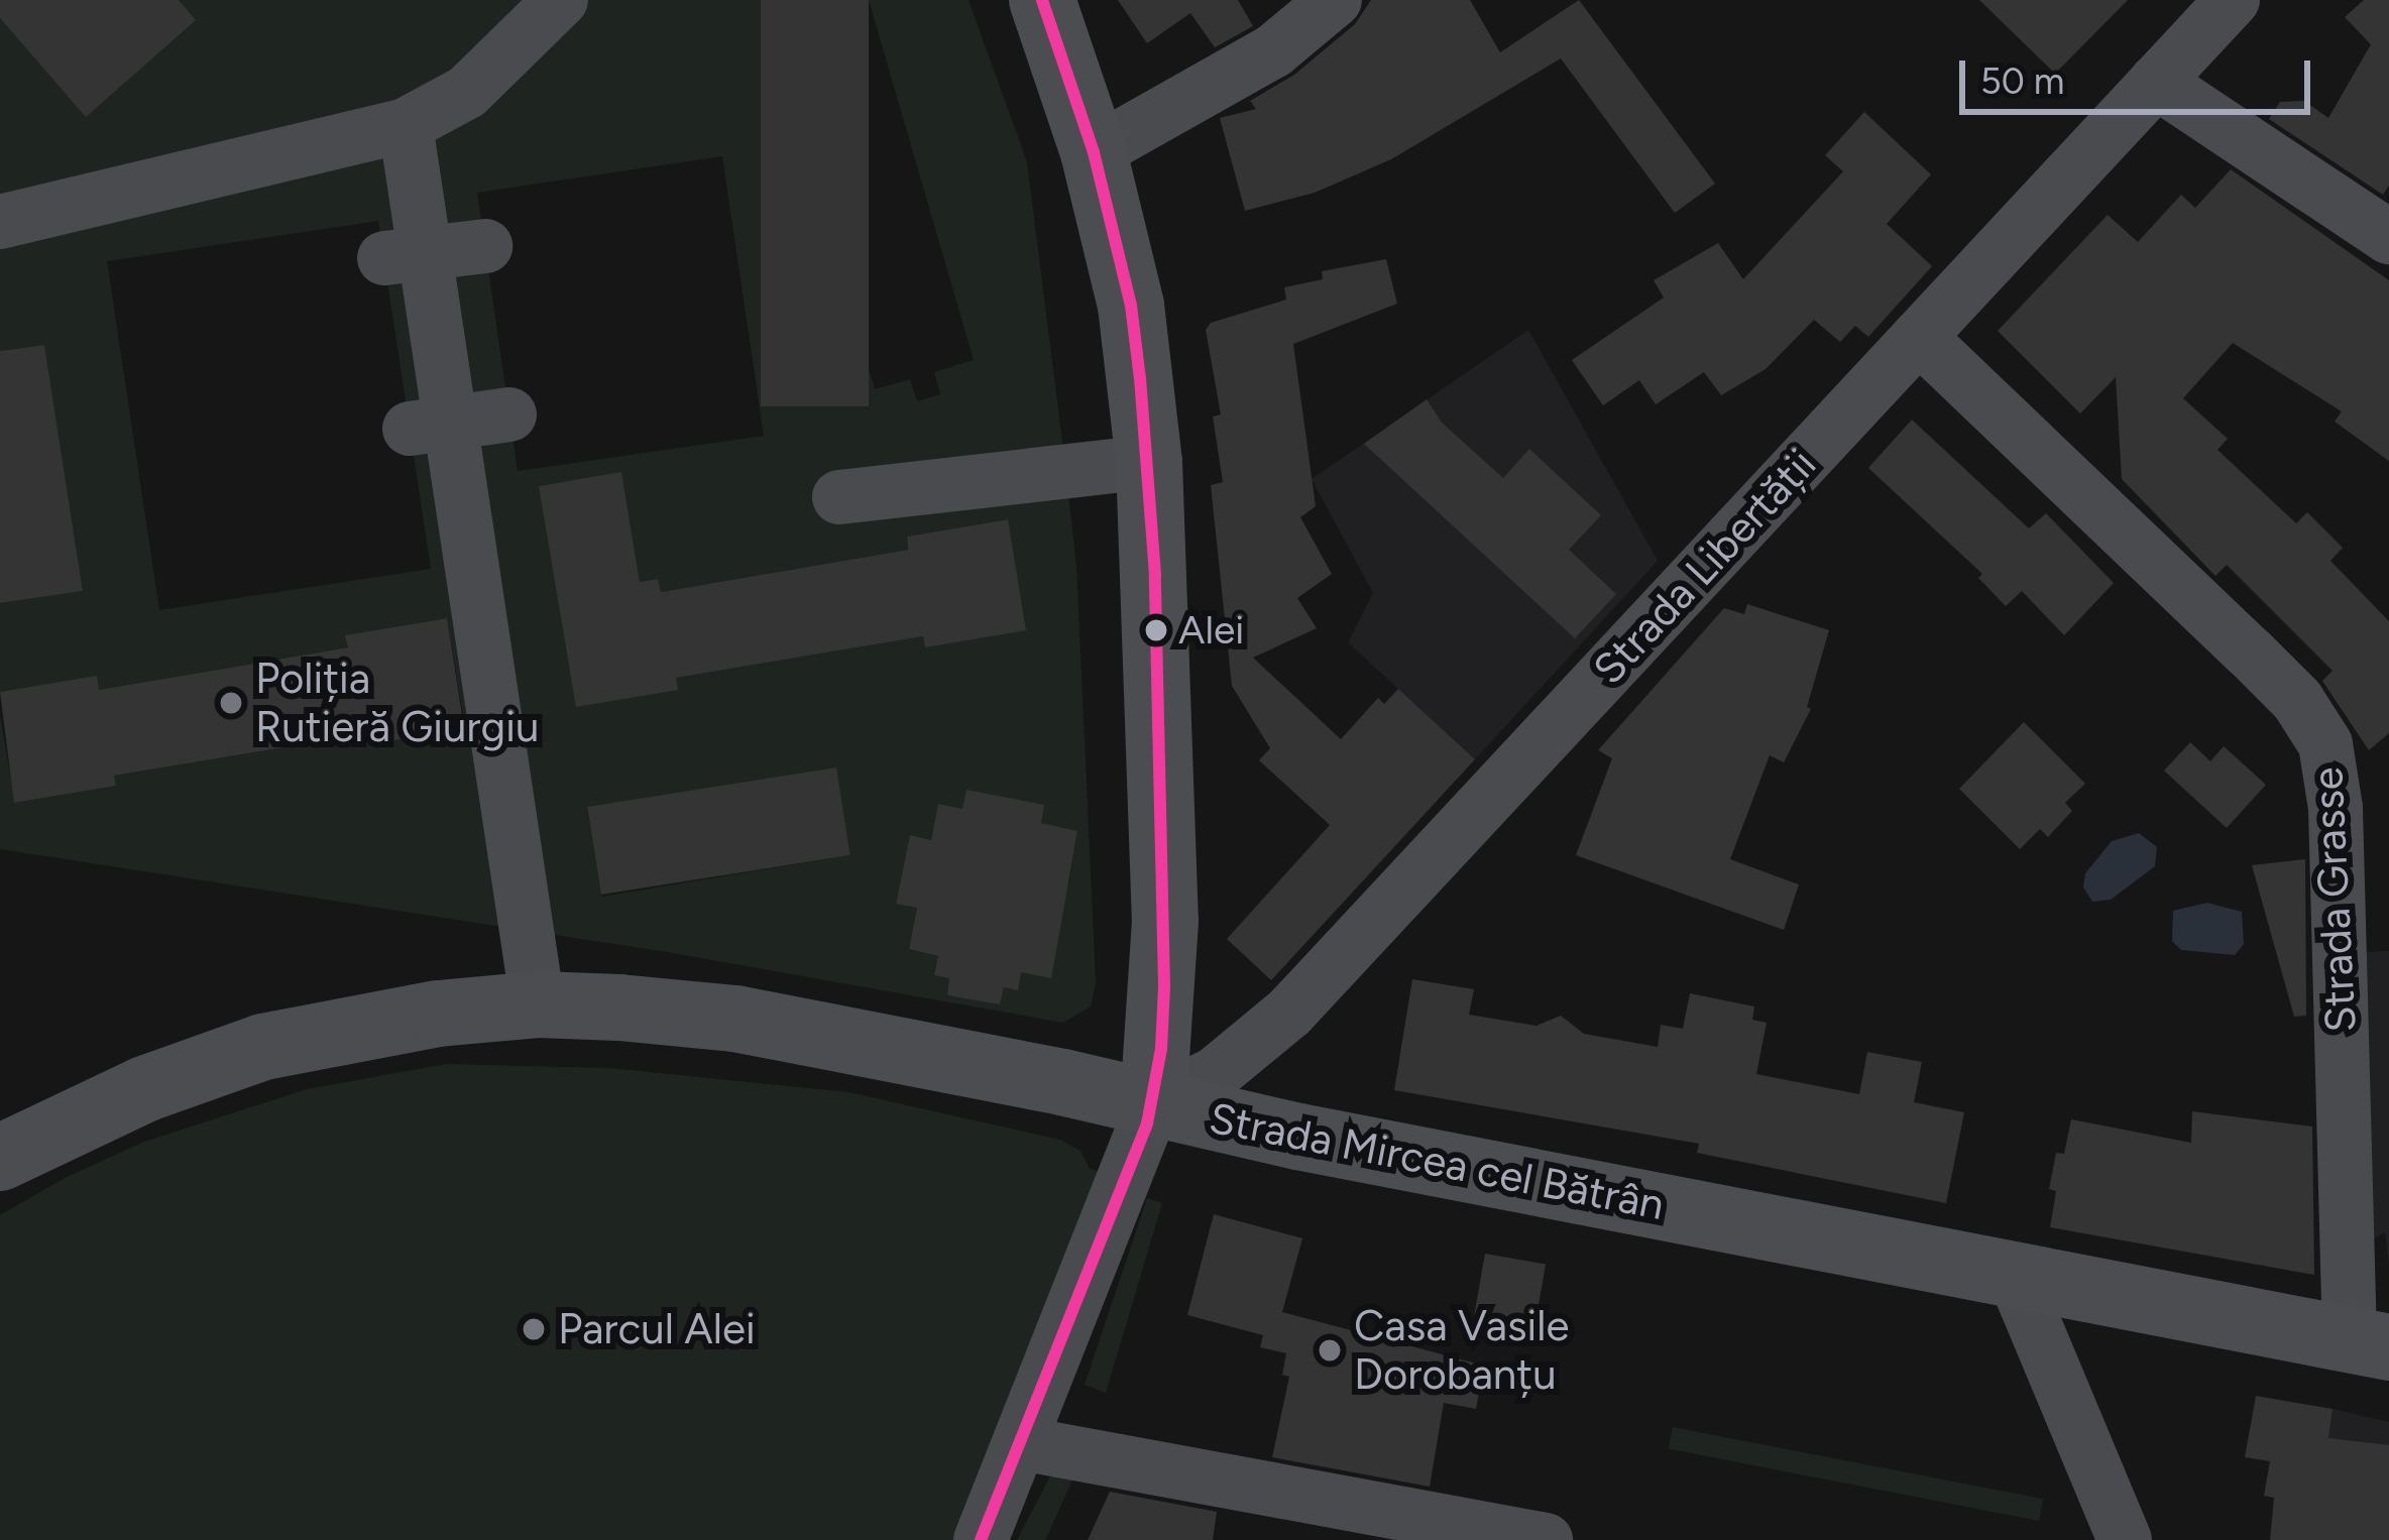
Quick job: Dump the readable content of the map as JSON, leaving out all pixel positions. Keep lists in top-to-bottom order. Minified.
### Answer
{"streets":{"main road":["Strada Mircea cel Bătrân"],"street":["Strada Libertății","Strada Grasse"]},"crossings":[["Strada Libertății","Strada Grasse"],["Strada Libertății","Strada Mircea cel Bătrân"],["Strada Grasse","Strada Mircea cel Bătrân"]],"places":["Alei","Poliția Rutieră Giurgiu","Parcul Alei","Casa Vasile Dorobanțu"],"scale_bar":"50 m"}
